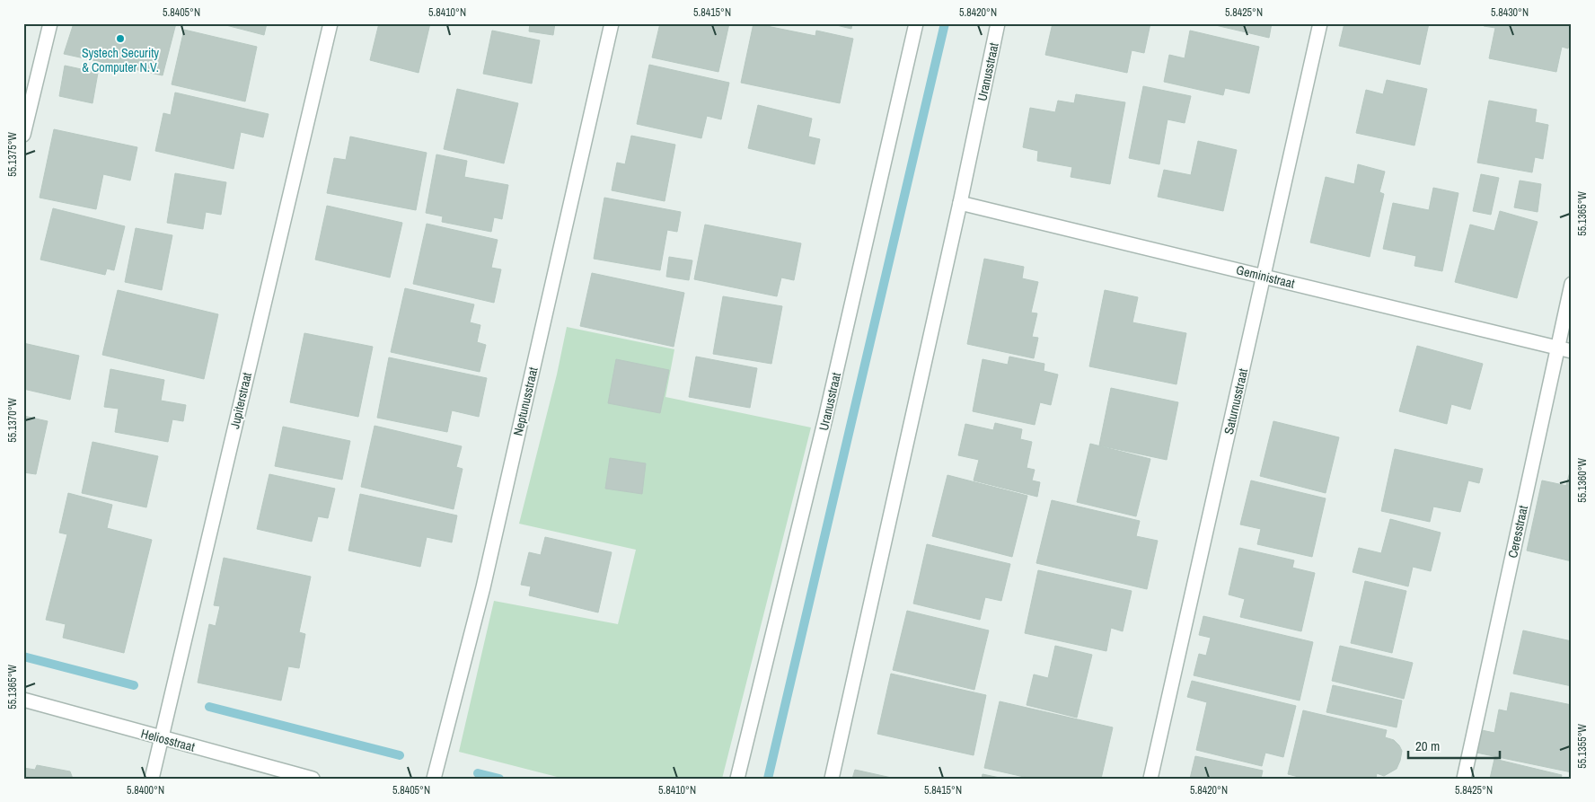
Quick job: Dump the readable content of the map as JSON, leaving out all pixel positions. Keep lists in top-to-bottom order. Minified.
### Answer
{"streets":{"street":["Uranusstraat","Geministraat","Jupiterstraat","Neptunusstraat","Saturnusstraat","Ceresstraat","Heliosstraat"]},"crossings":[["Uranusstraat","Geministraat"],["Geministraat","Saturnusstraat"],["Geministraat","Ceresstraat"],["Jupiterstraat","Heliosstraat"]],"places":["Systech Security & Computer N.V."],"scale_bar":"20 m","coordinates":["5.8405°N","5.8410°N","5.8415°N","5.8420°N","5.8425°N","5.8430°N","55.1375°W","55.1365°W","55.1370°W","55.1360°W","55.1355°W","5.8400°N"]}
